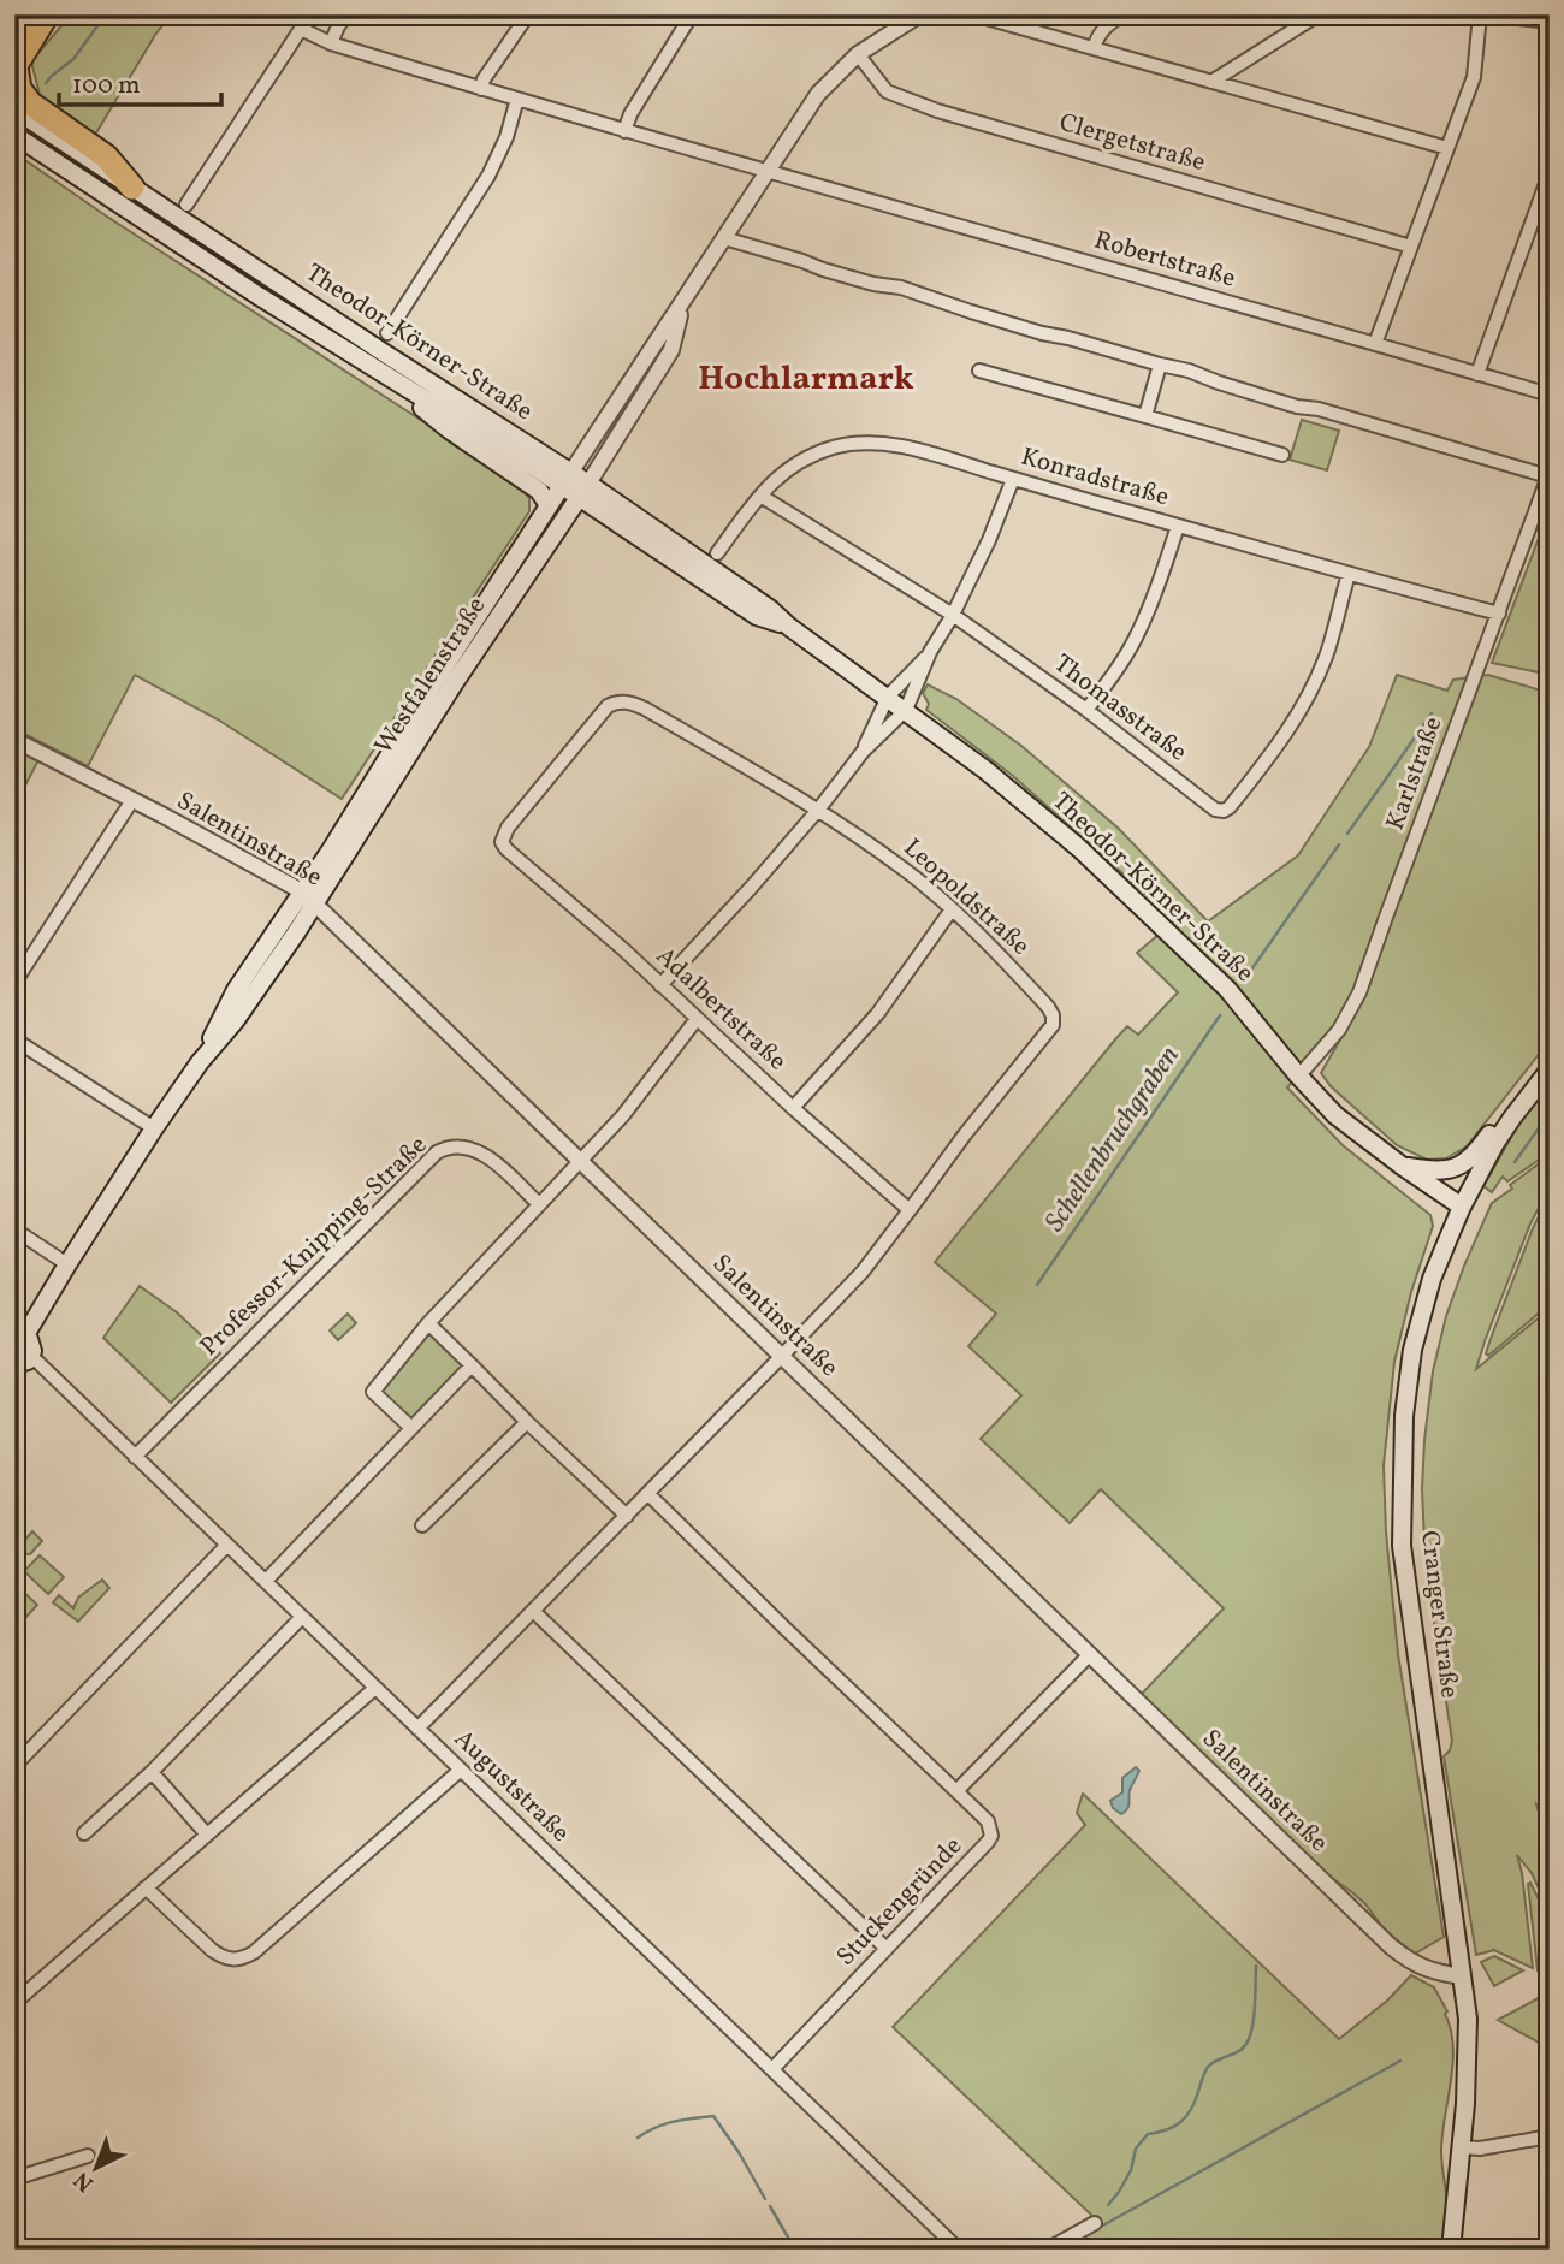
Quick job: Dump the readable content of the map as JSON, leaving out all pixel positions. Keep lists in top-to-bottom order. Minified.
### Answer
{"streets":{"main road":["Theodor-Körner-Straße","Westfalenstraße","Cranger Straße"],"street":["Clergetstraße","Robertstraße","Konradstraße","Thomasstraße","Karlstraße","Salentinstraße","Leopoldstraße","Adalbertstraße","Professor-Knipping-Straße","Auguststraße","Stuckengründe"]},"crossings":[["Clergetstraße","Westfalenstraße"],["Robertstraße","Westfalenstraße"],["Theodor-Körner-Straße","Westfalenstraße"],["Theodor-Körner-Straße","Karlstraße"],["Theodor-Körner-Straße","Cranger Straße"],["Konradstraße","Thomasstraße"],["Konradstraße","Karlstraße"],["Westfalenstraße","Salentinstraße"],["Westfalenstraße","Auguststraße"],["Salentinstraße","Leopoldstraße"],["Salentinstraße","Cranger Straße"],["Leopoldstraße","Adalbertstraße"],["Leopoldstraße","Auguststraße"],["Professor-Knipping-Straße","Auguststraße"],["Auguststraße","Stuckengründe"]],"districts":["Hochlarmark"],"water":["Schellenbruchgraben"],"scale_bar":"100 m","north":"bottom left"}
